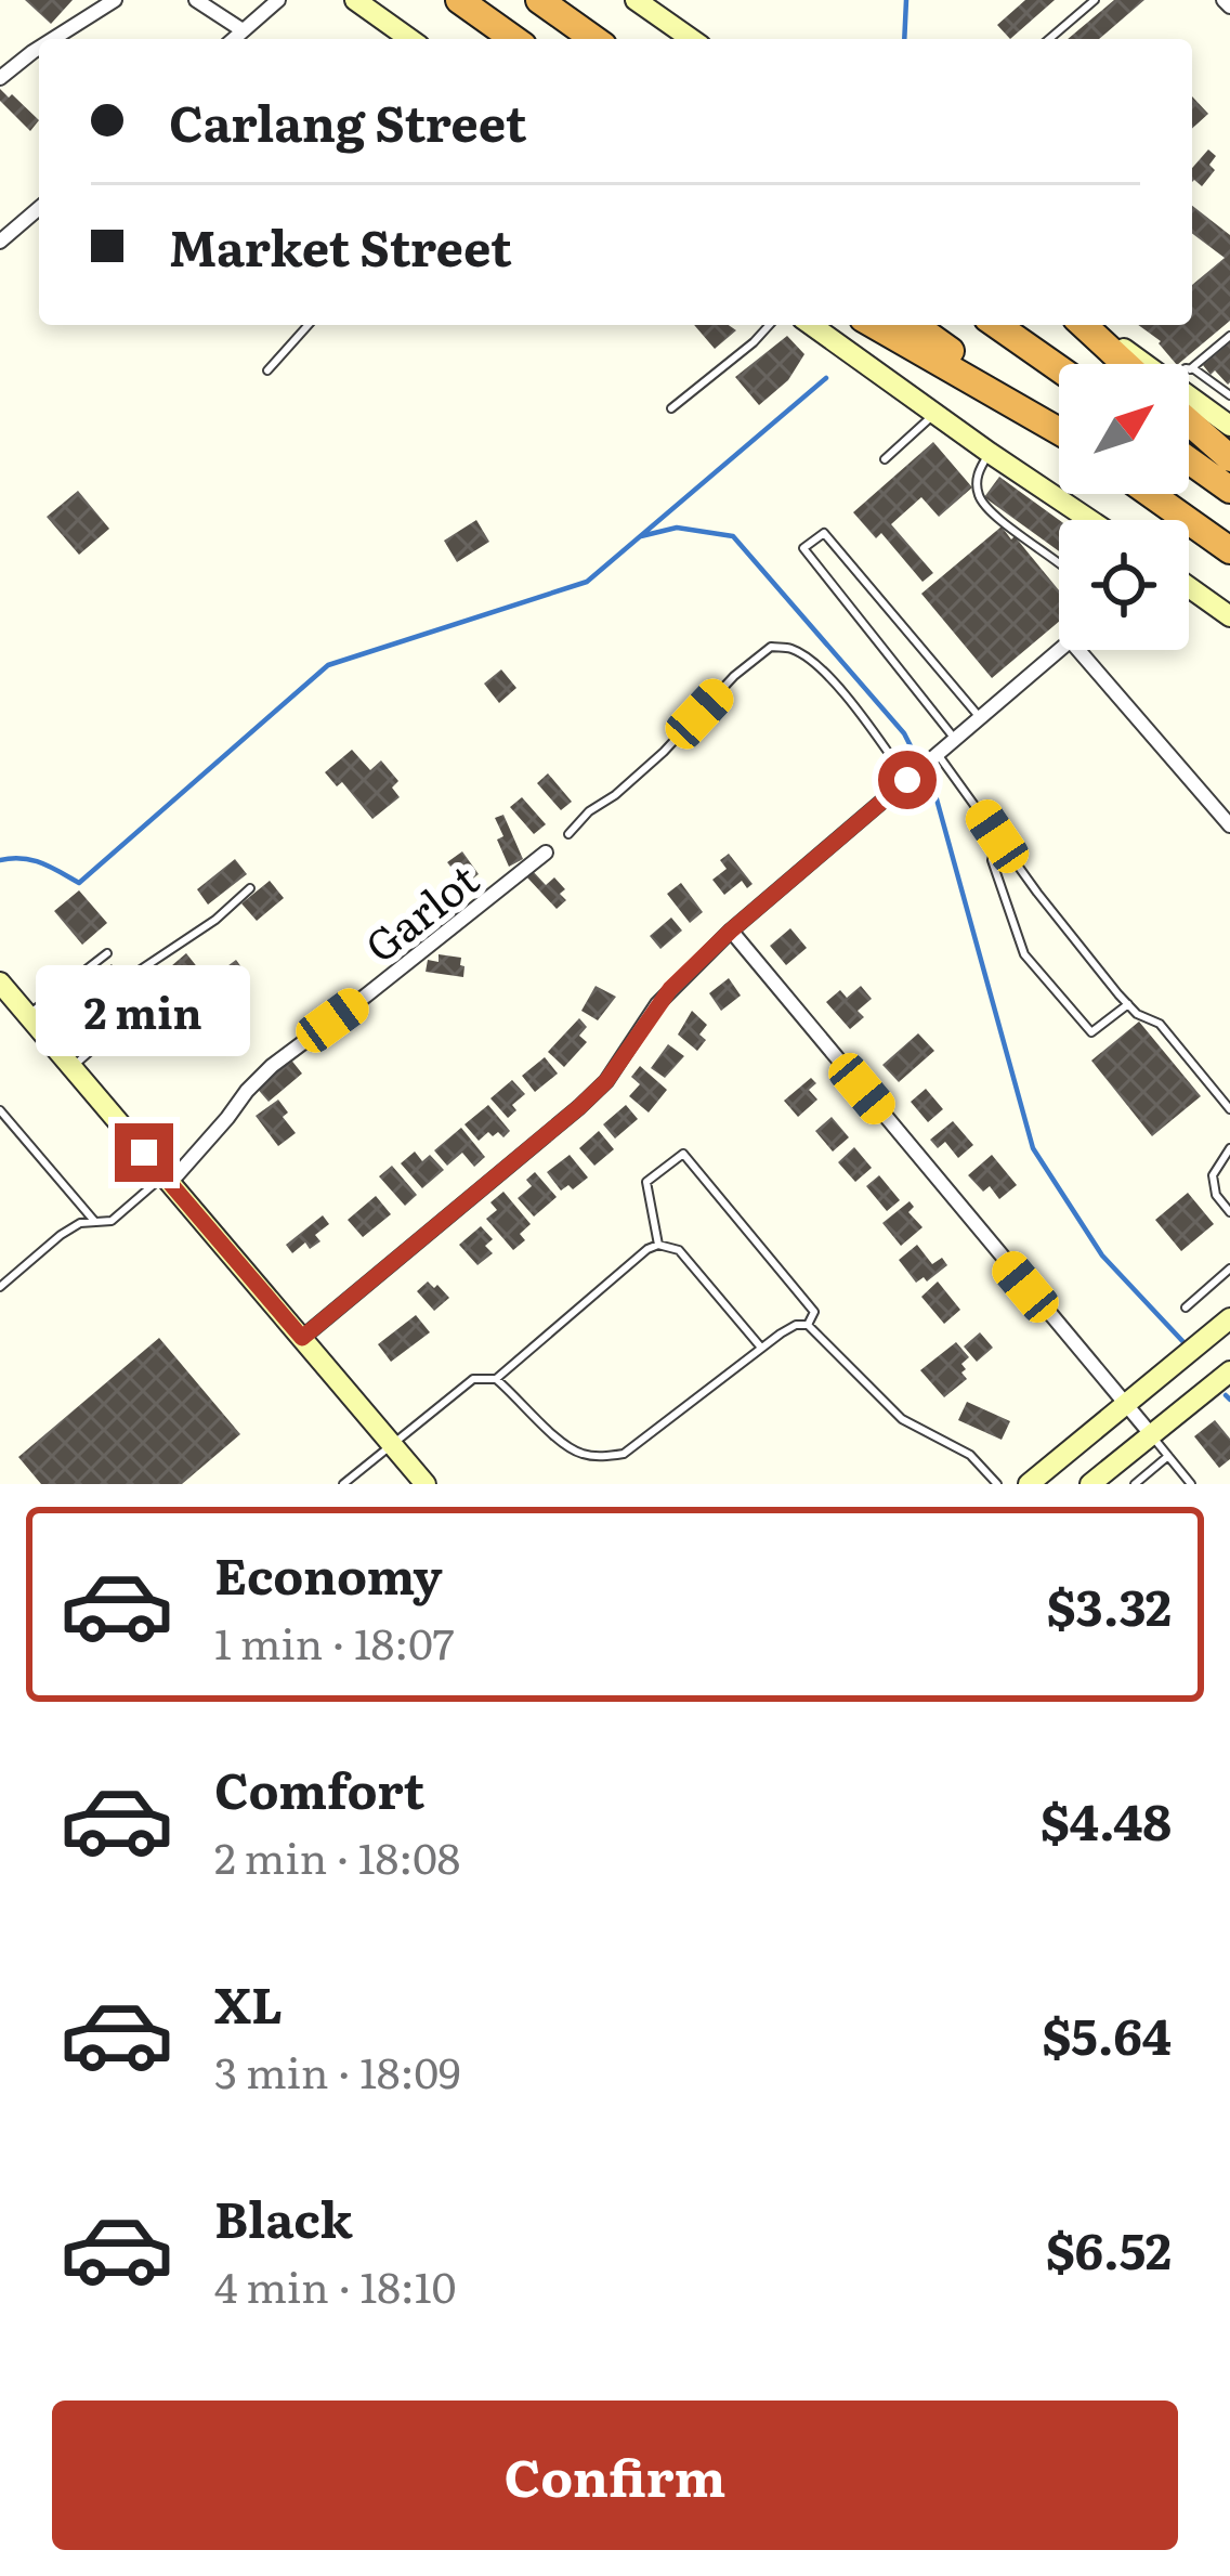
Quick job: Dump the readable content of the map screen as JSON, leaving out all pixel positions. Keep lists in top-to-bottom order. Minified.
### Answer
{"streets":{"street":["Garlot"]},"north":"top right","page":{"banner":["Carlang Street","Market Street"],"bubble":"2 min","list":[{"name":"Economy","note":"1 min · 18:07","value":"$3.32"},{"name":"Comfort","note":"2 min · 18:08","value":"$4.48"},{"name":"XL","note":"3 min · 18:09","value":"$5.64"},{"name":"Black","note":"4 min · 18:10","value":"$6.52"}],"buttons":"Confirm"}}
